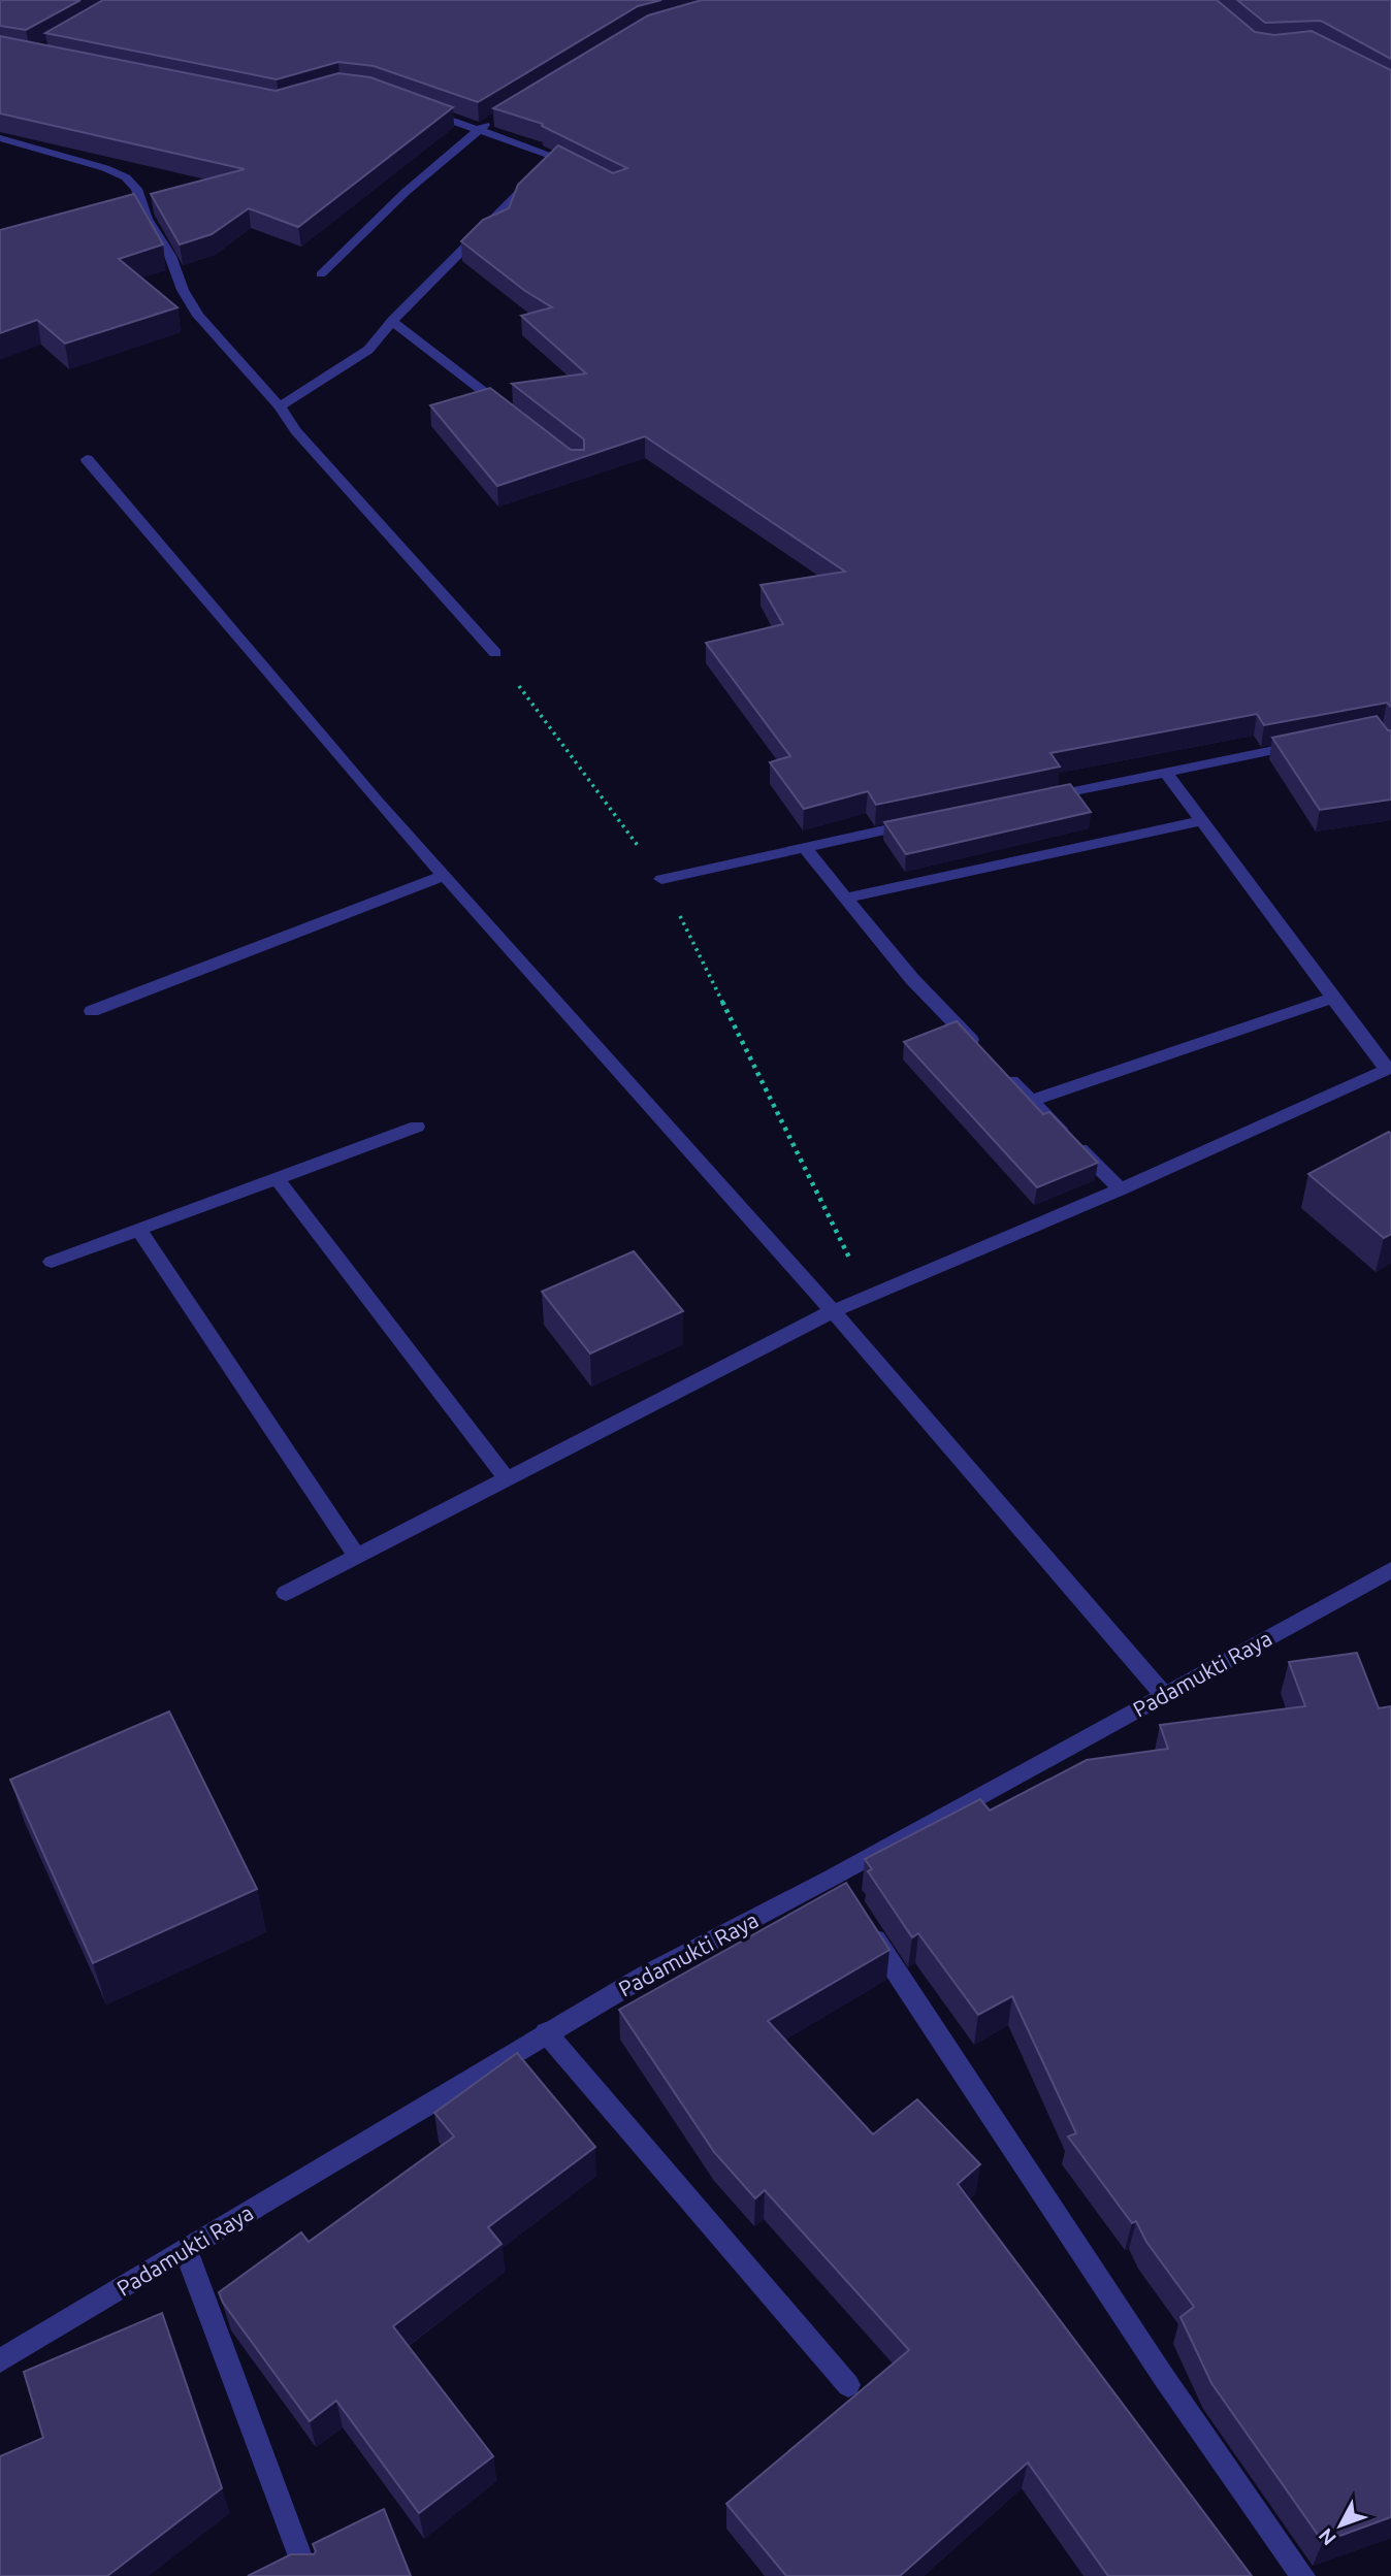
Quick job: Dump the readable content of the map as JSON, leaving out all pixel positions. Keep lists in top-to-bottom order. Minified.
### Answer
{"streets":{"street":["Padamukti Raya"]},"north":"bottom left"}
